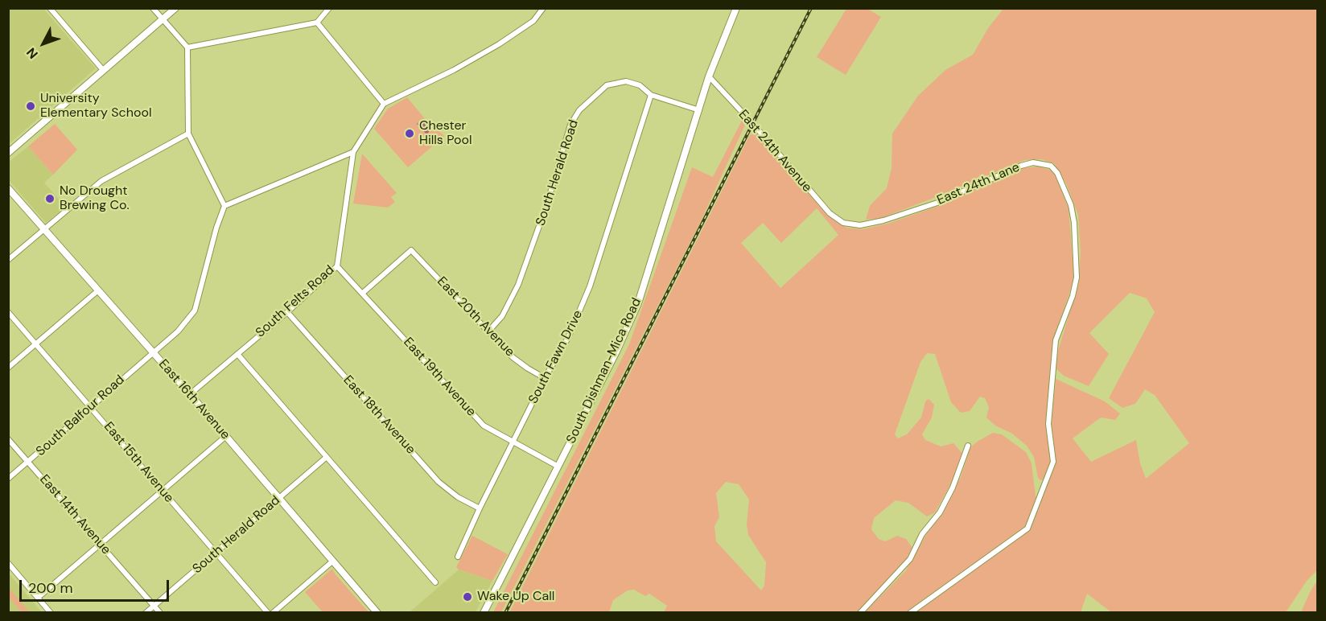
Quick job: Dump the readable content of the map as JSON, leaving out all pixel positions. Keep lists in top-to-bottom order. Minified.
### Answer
{"streets":{"main road":["South Dishman-Mica Road","East 16th Avenue"],"street":["East 24th Avenue","South Herald Road","East 24th Lane","South Felts Road","East 20th Avenue","South Fawn Drive","East 19th Avenue","East 18th Avenue","South Balfour Road","East 15th Avenue","East 14th Avenue"]},"crossings":[["East 24th Avenue","East 24th Lane"],["East 24th Avenue","South Dishman-Mica Road"],["South Herald Road","East 20th Avenue"],["South Herald Road","South Fawn Drive"],["South Herald Road","South Dishman-Mica Road"],["South Herald Road","East 16th Avenue"],["South Herald Road","East 15th Avenue"],["South Herald Road","East 14th Avenue"],["South Felts Road","East 19th Avenue"],["South Felts Road","East 16th Avenue"],["South Felts Road","East 18th Avenue"],["East 20th Avenue","South Fawn Drive"],["East 20th Avenue","East 19th Avenue"],["South Fawn Drive","East 19th Avenue"],["South Fawn Drive","East 18th Avenue"],["South Dishman-Mica Road","East 19th Avenue"],["East 16th Avenue","South Balfour Road"],["South Balfour Road","East 15th Avenue"],["South Balfour Road","East 14th Avenue"]],"places":["University Elementary School","Chester Hills Pool","No Drought Brewing Co.","Wake Up Call"],"scale_bar":"200 m","north":"bottom left"}
